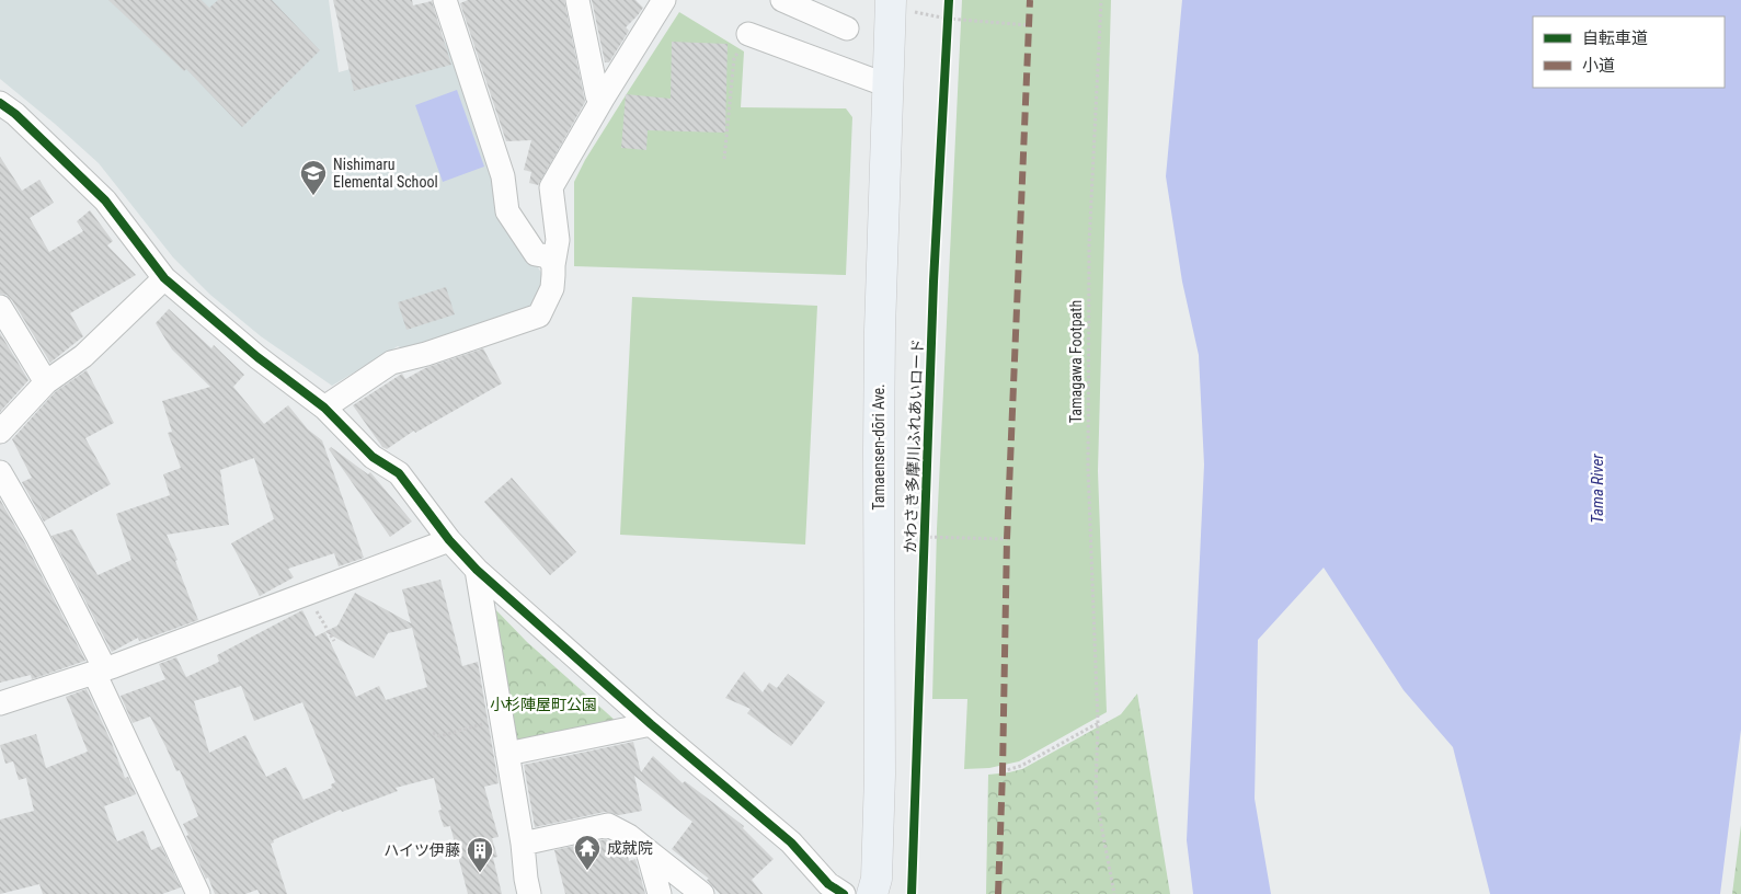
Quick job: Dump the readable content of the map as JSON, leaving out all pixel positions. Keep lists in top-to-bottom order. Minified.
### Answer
{"streets":{"main road":["Tamaensen-dōri Ave."],"path":["Tamagawa Footpath"],"cycle path":["かわさき多摩川ふれあいロード"]},"water":["Tama River"],"parks":["小杉陣屋町公園"],"places":{"school or university":["Nishimaru Elemental School"],"temple":["成就院"],"building":["ハイツ伊藤"]},"legend":["自転車道","小道"]}
